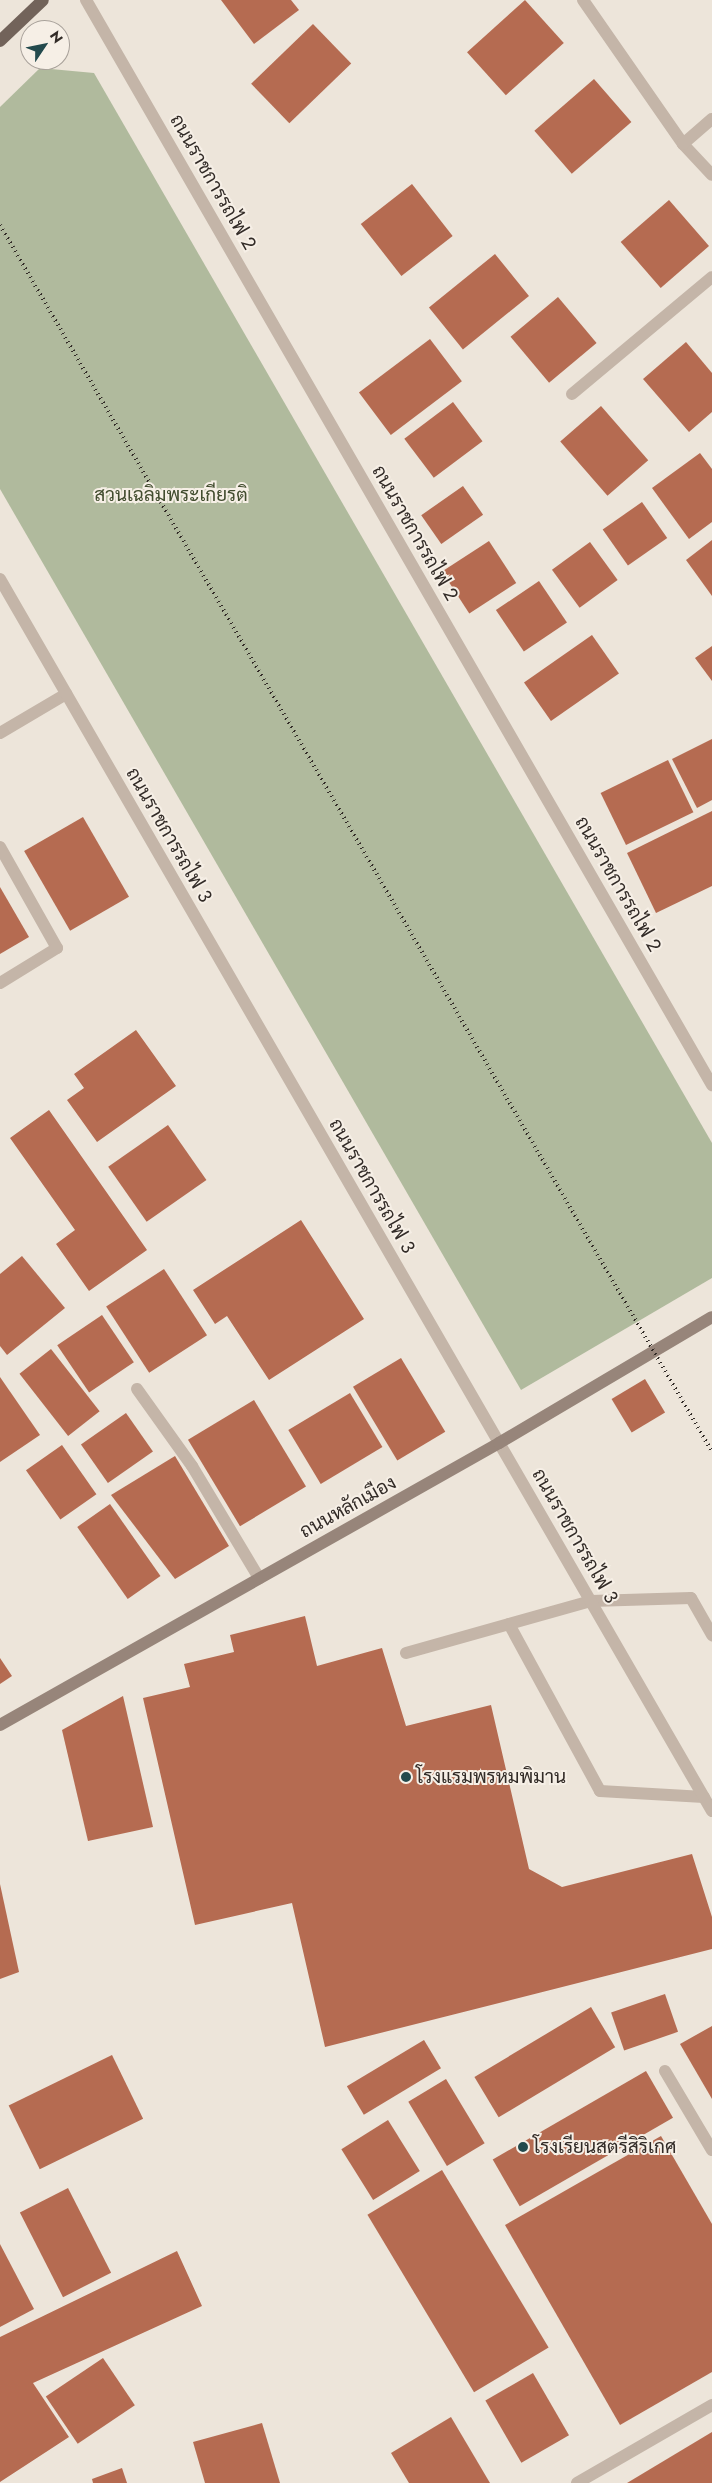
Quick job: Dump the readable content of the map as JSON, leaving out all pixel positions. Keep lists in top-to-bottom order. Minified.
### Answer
{"streets":{"street":["ถนนราชการรถไฟ 2","ถนนราชการรถไฟ 3","ถนนหลักเมือง"]},"crossings":[["ถนนราชการรถไฟ 3","ถนนหลักเมือง"]],"parks":["สวนเฉลิมพระเกียรติ"],"places":["โรงแรมพรหมพิมาน","โรงเรียนสตรีสิริเกศ"],"north":"top right"}
